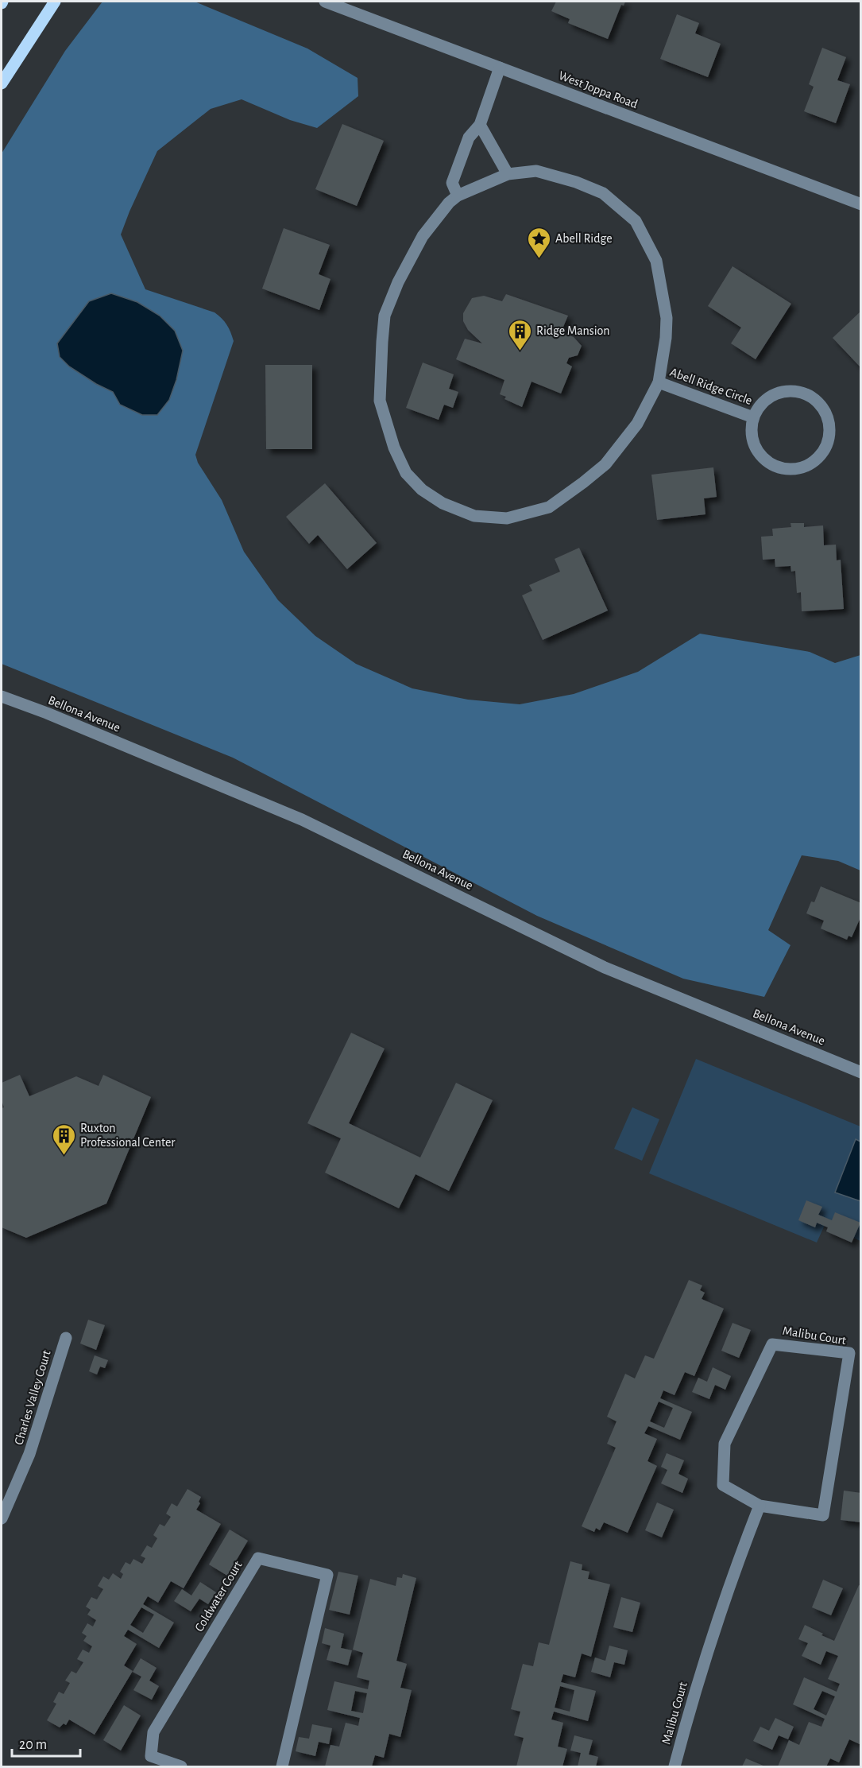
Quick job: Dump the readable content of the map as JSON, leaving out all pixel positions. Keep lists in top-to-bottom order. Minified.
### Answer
{"streets":{"street":["West Joppa Road","Abell Ridge Circle","Bellona Avenue","Malibu Court","Charles Valley Court","Coldwater Court"]},"places":{"place":["Abell Ridge"],"building":["Ridge Mansion","Ruxton Professional Center"]},"scale_bar":"20 m"}
